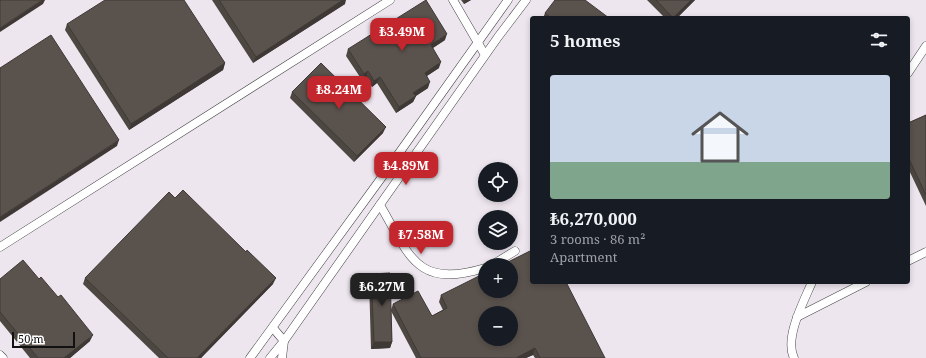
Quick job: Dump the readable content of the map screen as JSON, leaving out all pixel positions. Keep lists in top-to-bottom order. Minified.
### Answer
{"scale_bar":"50 m","page":{"heading":"5 homes","price":["₺3.49M","₺8.24M","₺4.89M","₺7.58M","₺6.27M"],"list":[{"name":"₺6,270,000","note":"3 rooms · 86 m² · Apartment"}],"map_buttons":["+","−"],"scale":"50 m"}}
